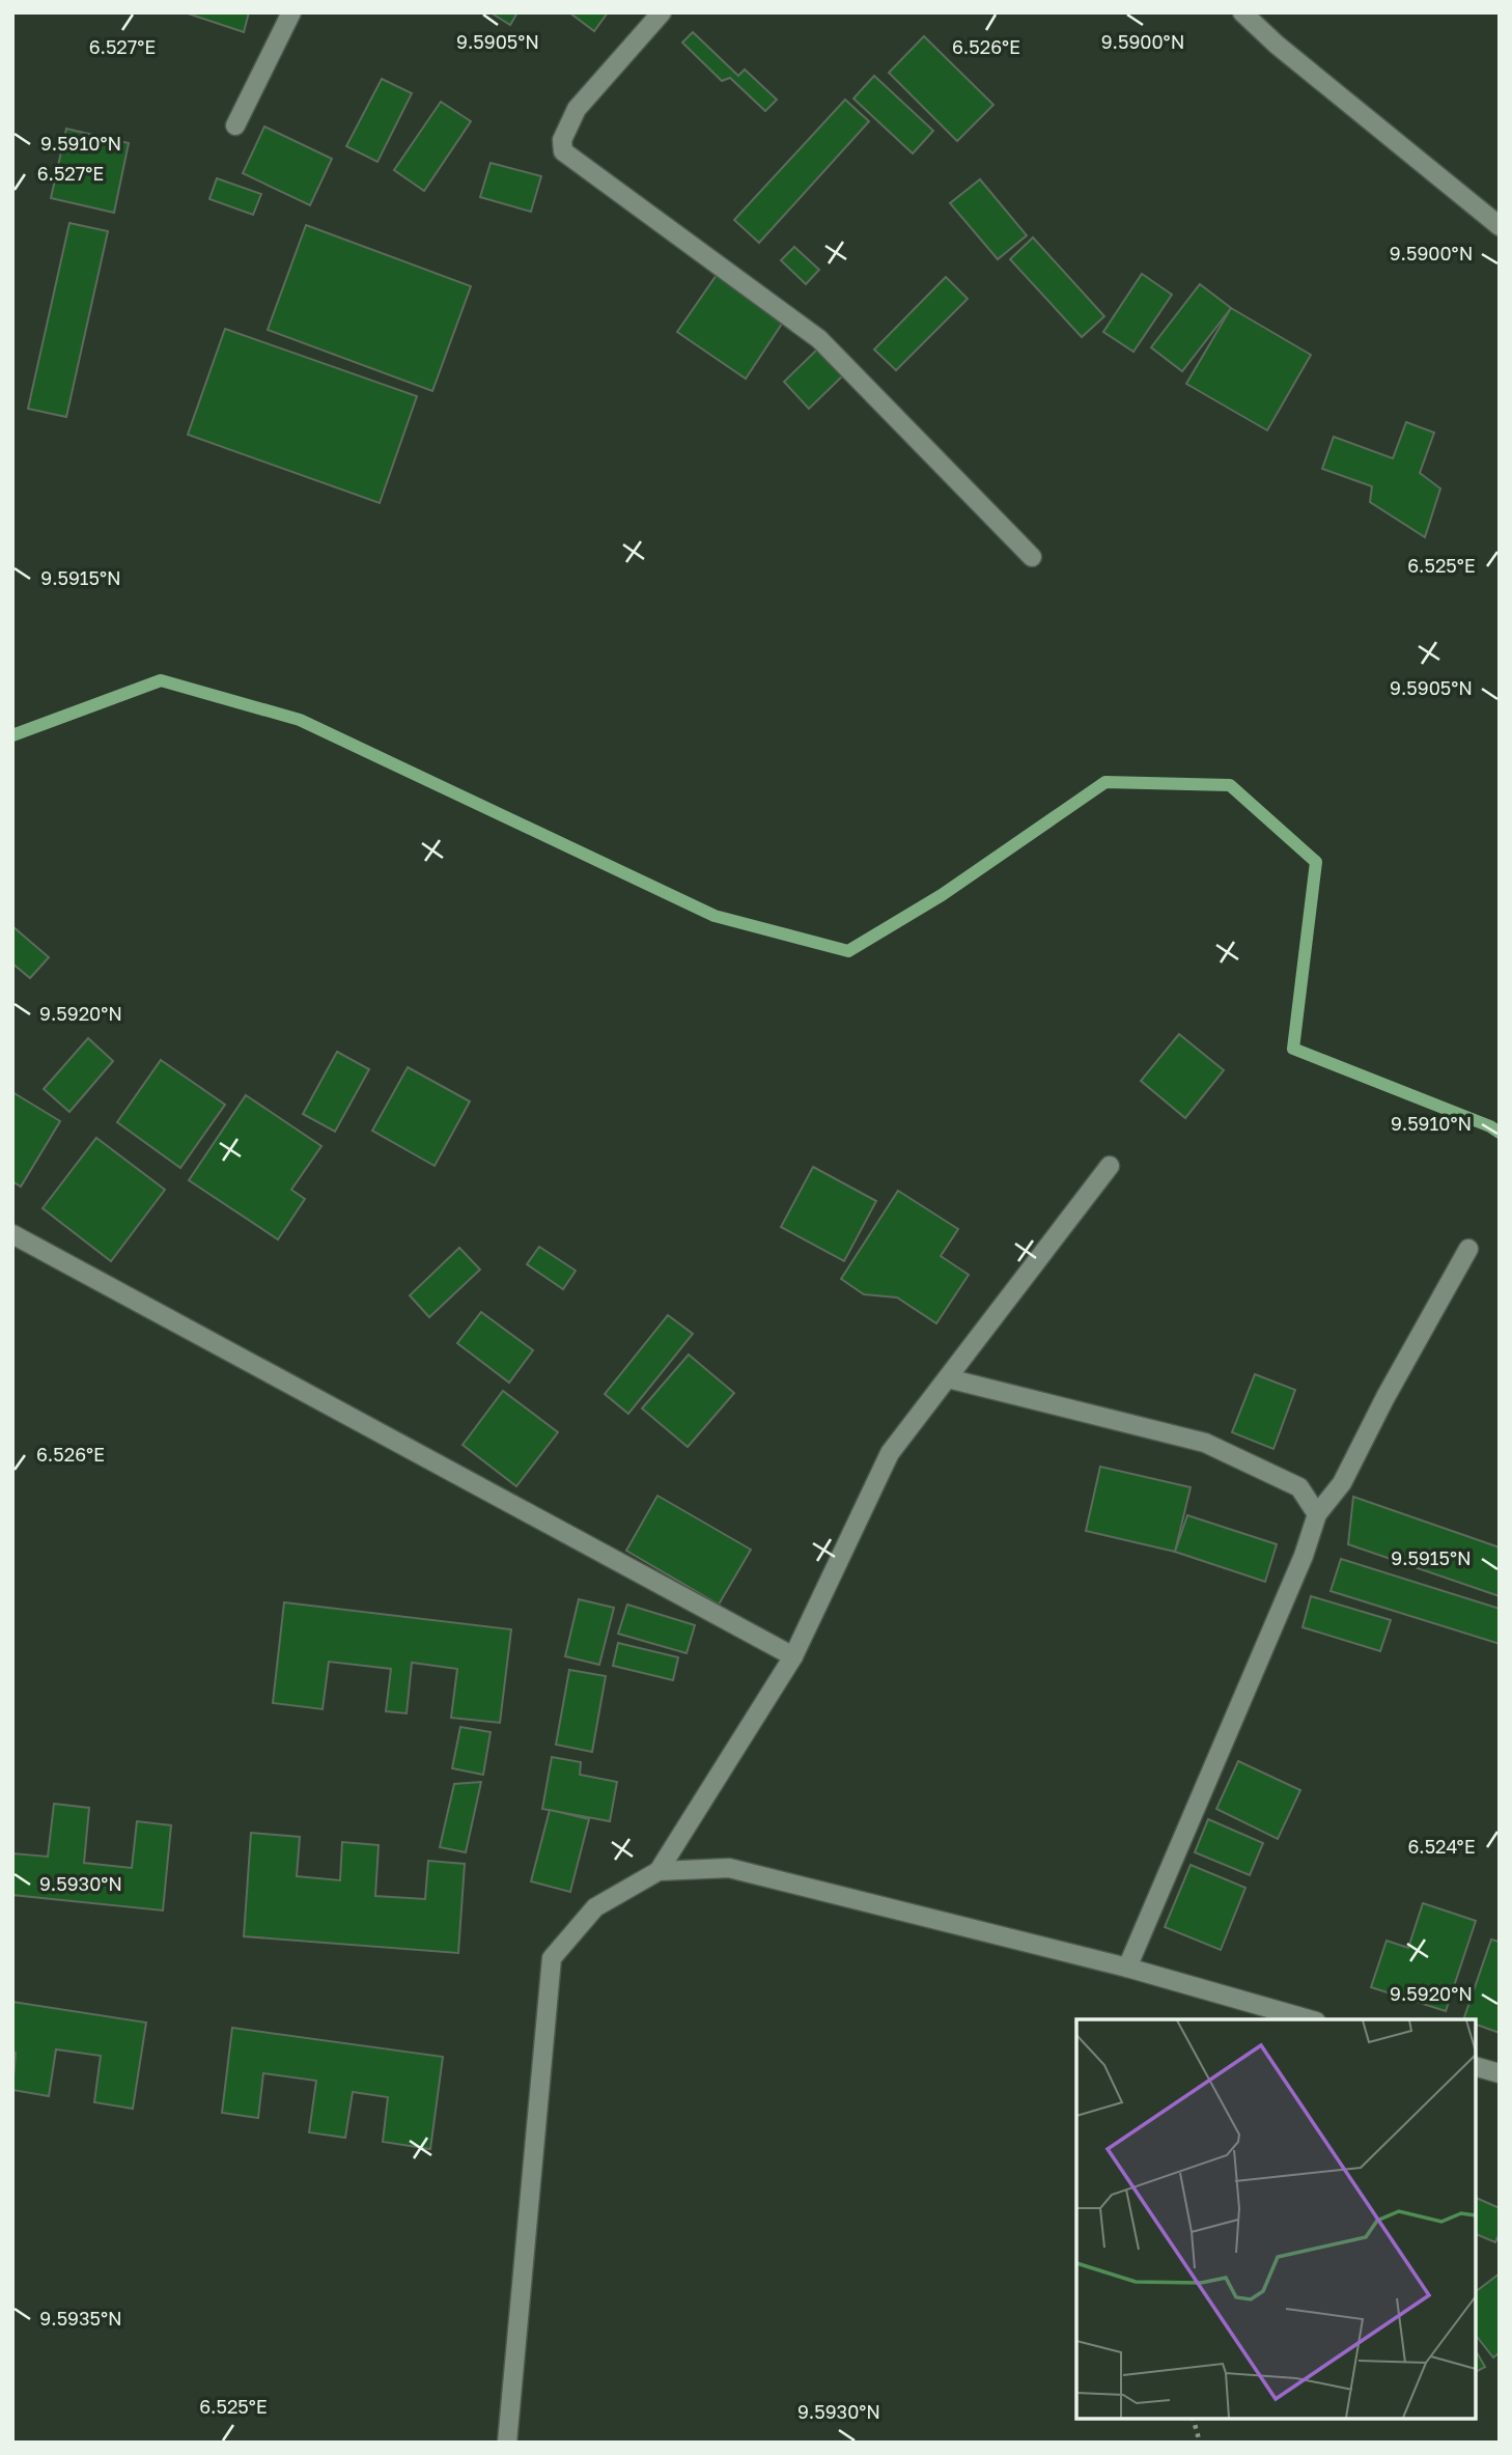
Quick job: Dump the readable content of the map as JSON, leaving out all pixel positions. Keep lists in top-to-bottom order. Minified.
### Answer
{"coordinates":["9.5900°N","9.5905°N","6.527°E","6.526°E","9.5910°N","6.525°E","9.5915°N","9.5920°N","6.524°E","9.5930°N","9.5935°N"]}
